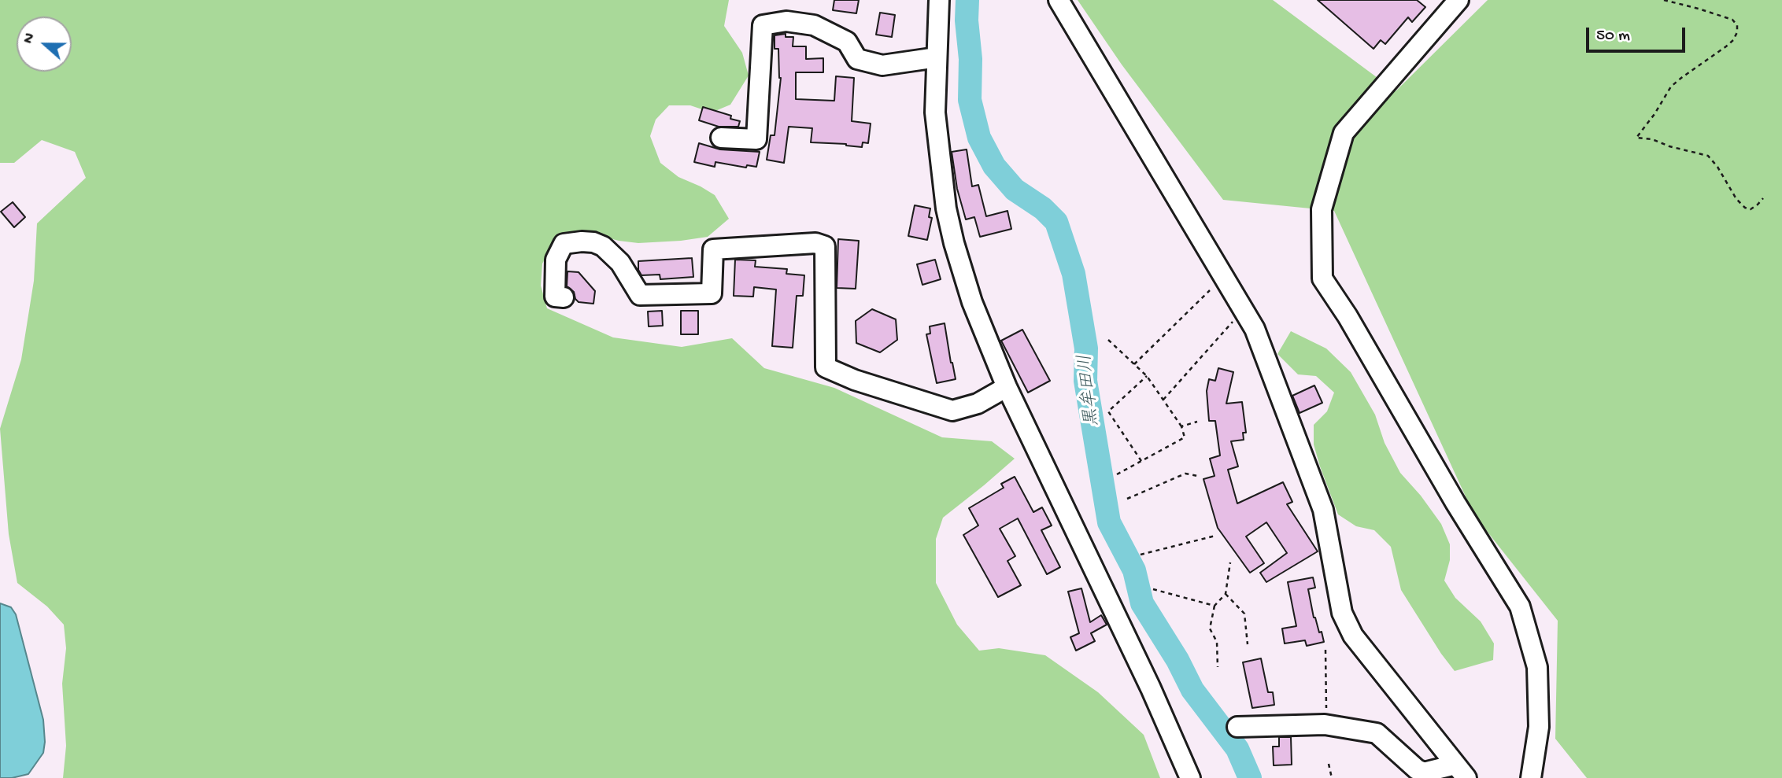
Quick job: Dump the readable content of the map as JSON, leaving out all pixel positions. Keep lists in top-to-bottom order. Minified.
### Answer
{"water":["黒牟田川"],"scale_bar":"50 m","north":"left"}
